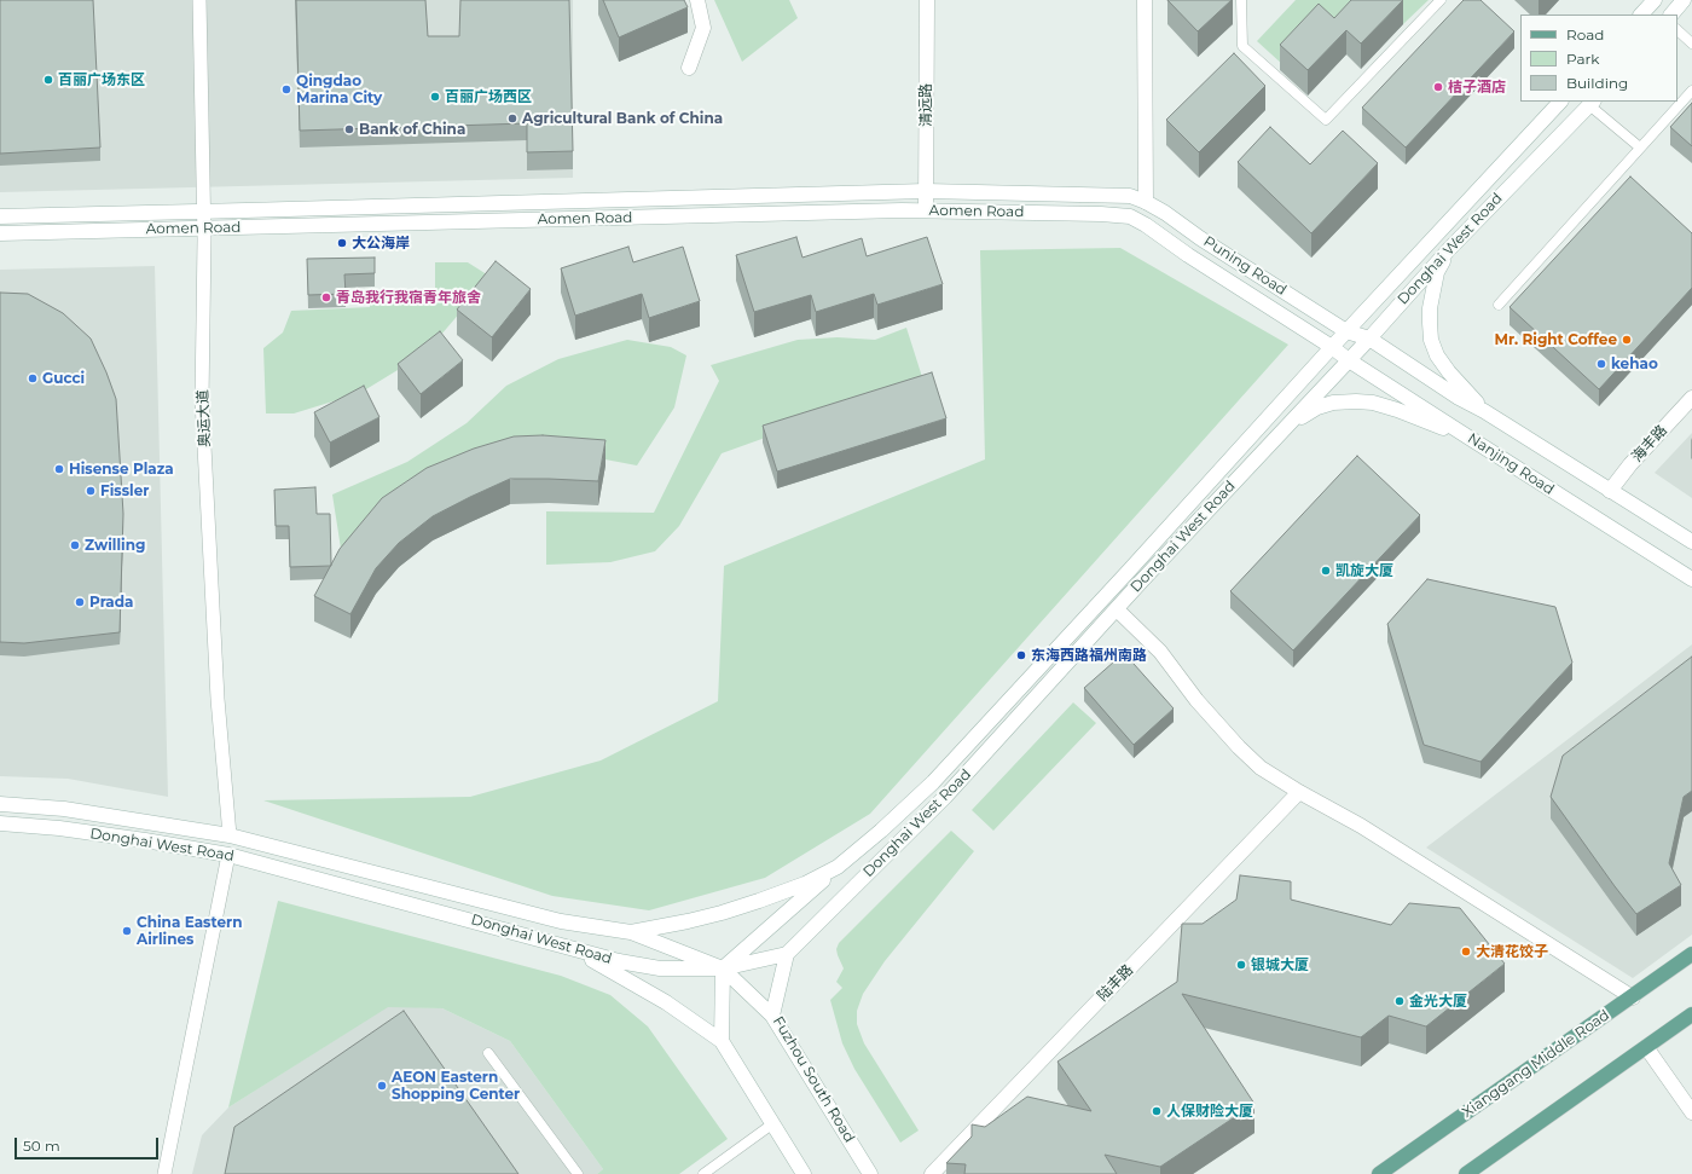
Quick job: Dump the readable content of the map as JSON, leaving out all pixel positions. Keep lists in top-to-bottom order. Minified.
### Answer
{"streets":{"main road":["清远路","Aomen Road","Donghai West Road","Puning Road","海丰路","Nanjing Road","陆丰路","Xianggang Middle Road","Fuzhou South Road"],"street":["奥运大道"]},"crossings":[["清远路","Aomen Road"],["Aomen Road","Puning Road"],["Aomen Road","奥运大道"],["Donghai West Road","Puning Road"],["Donghai West Road","奥运大道"],["Donghai West Road","Nanjing Road"],["Donghai West Road","Fuzhou South Road"],["Puning Road","Nanjing Road"]],"places":["百丽广场东区","桔子酒店","Qingdao Marina City","百丽广场西区","Agricultural Bank of China","Bank of China","大公海岸","青岛我行我宿青年旅舍","Mr. Right Coffee","kehao","Gucci","Hisense Plaza","Fissler","Zwilling","凯旋大厦","Prada","东海西路福州南路","China Eastern Airlines","大清花饺子","银城大厦","金光大厦","AEON Eastern Shopping Center","人保财险大厦"],"legend":["Road","Park","Building"],"scale_bar":"50 m"}
